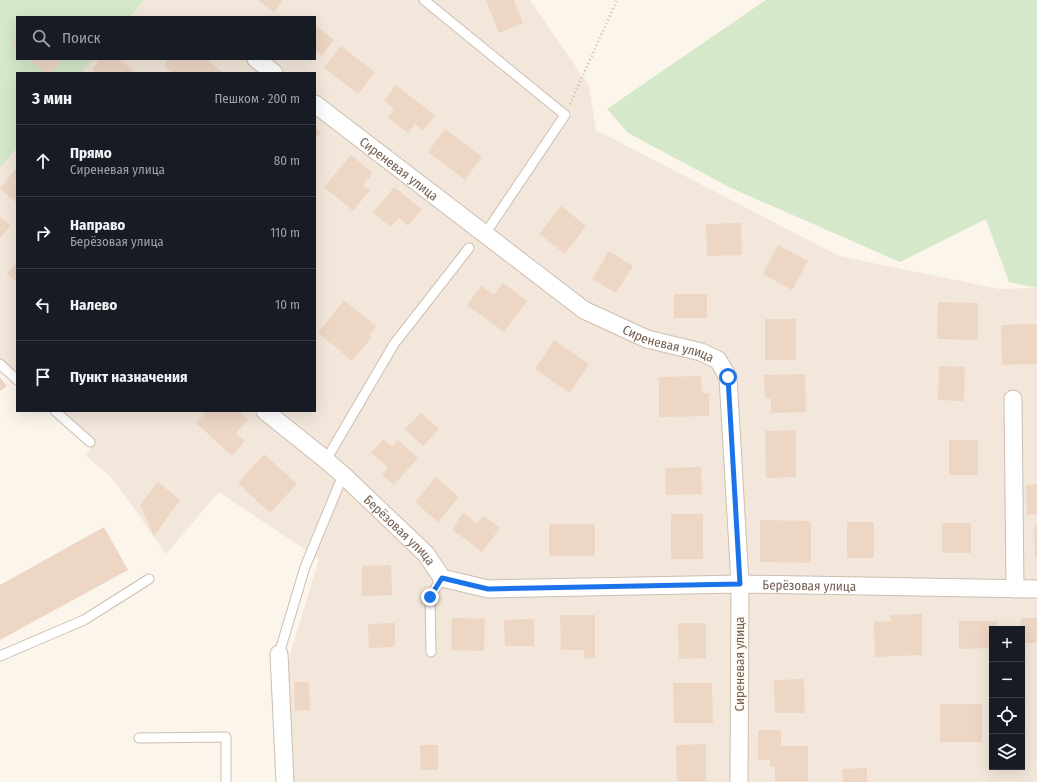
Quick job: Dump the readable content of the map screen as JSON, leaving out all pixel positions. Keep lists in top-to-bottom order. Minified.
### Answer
{"streets":{"street":["Сиреневая улица","Берёзовая улица"]},"crossings":[["Сиреневая улица","Берёзовая улица"]],"page":{"search":"Поиск","heading":["3 мин","Пешком · 200 m"],"list":[["Прямо","Сиреневая улица","80 m"],["Направо","Берёзовая улица","110 m"],["Налево","10 m"],"Пункт назначения"],"map_buttons":["+","−"]}}
